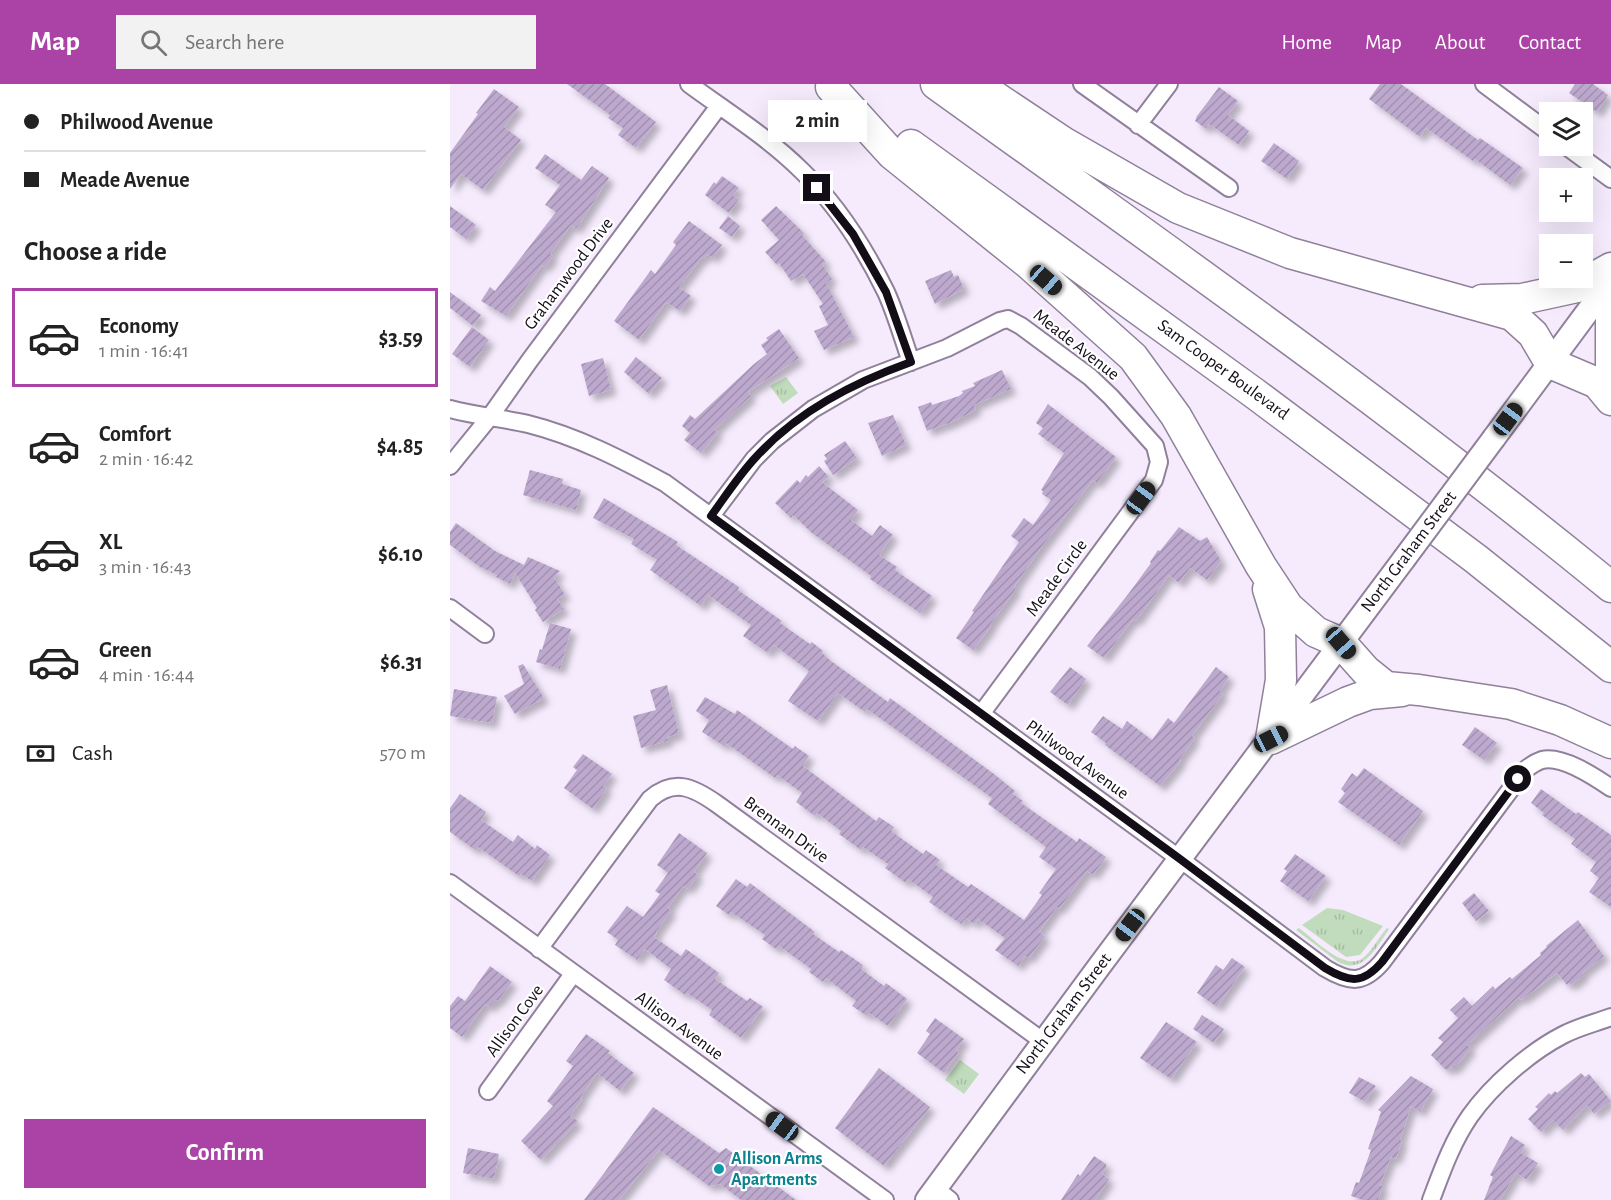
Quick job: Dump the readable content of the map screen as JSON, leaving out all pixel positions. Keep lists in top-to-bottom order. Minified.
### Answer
{"streets":{"highway":["Sam Cooper Boulevard"],"main road":["North Graham Street"],"street":["Grahamwood Drive","Meade Avenue","Meade Circle","Philwood Avenue","Brennan Drive","Allison Cove","Allison Avenue"]},"crossings":[["Grahamwood Drive","Philwood Avenue"],["Meade Avenue","Meade Circle"],["North Graham Street","Philwood Avenue"],["North Graham Street","Brennan Drive"],["Meade Circle","Philwood Avenue"],["Brennan Drive","Allison Avenue"],["Allison Cove","Allison Avenue"]],"places":["Allison Arms Apartments"],"page":{"header":"Map","search":"Search here","nav":["Home","Map","About","Contact"],"banner":["Philwood Avenue","Meade Avenue"],"bubble":"2 min","map_buttons":["+","−"],"heading":"Choose a ride","list":[{"name":"Economy","note":"1 min · 16:41","value":"$3.59"},{"name":"Comfort","note":"2 min · 16:42","value":"$4.85"},{"name":"XL","note":"3 min · 16:43","value":"$6.10"},{"name":"Green","note":"4 min · 16:44","value":"$6.31"}],"pay":["Cash","570 m"],"buttons":"Confirm"}}
